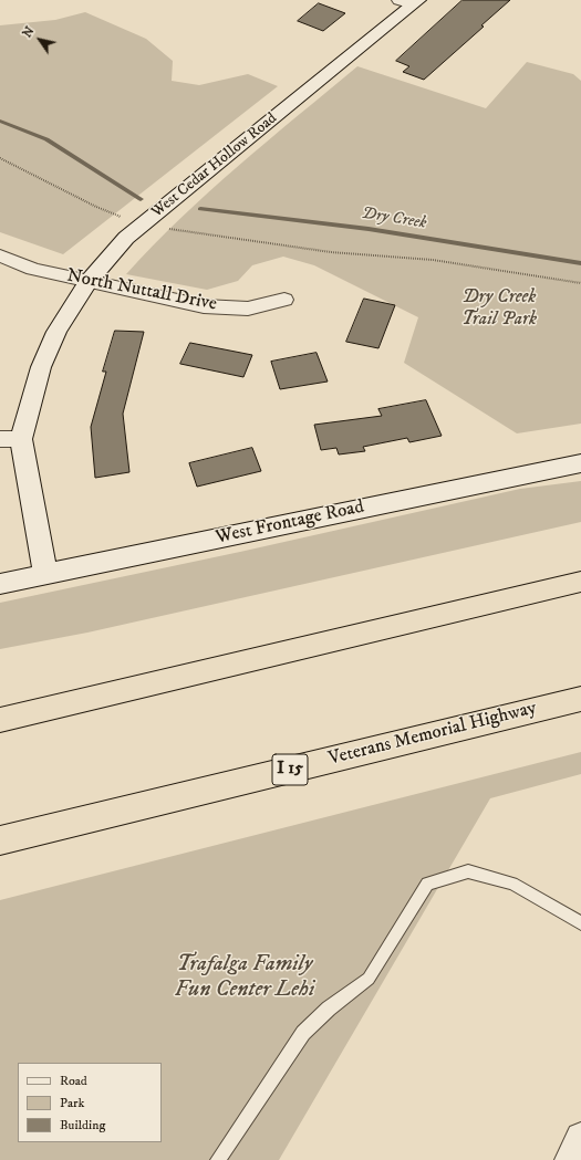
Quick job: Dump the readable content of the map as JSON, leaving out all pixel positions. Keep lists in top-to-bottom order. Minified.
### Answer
{"streets":{"highway":["Veterans Memorial Highway","I 15"],"street":["West Cedar Hollow Road","North Nuttall Drive","West Frontage Road"]},"crossings":[["West Cedar Hollow Road","North Nuttall Drive"]],"water":["Dry Creek"],"parks":["Dry Creek Trail Park","Trafalga Family Fun Center Lehi"],"legend":["Road","Park","Building"],"north":"top left"}
